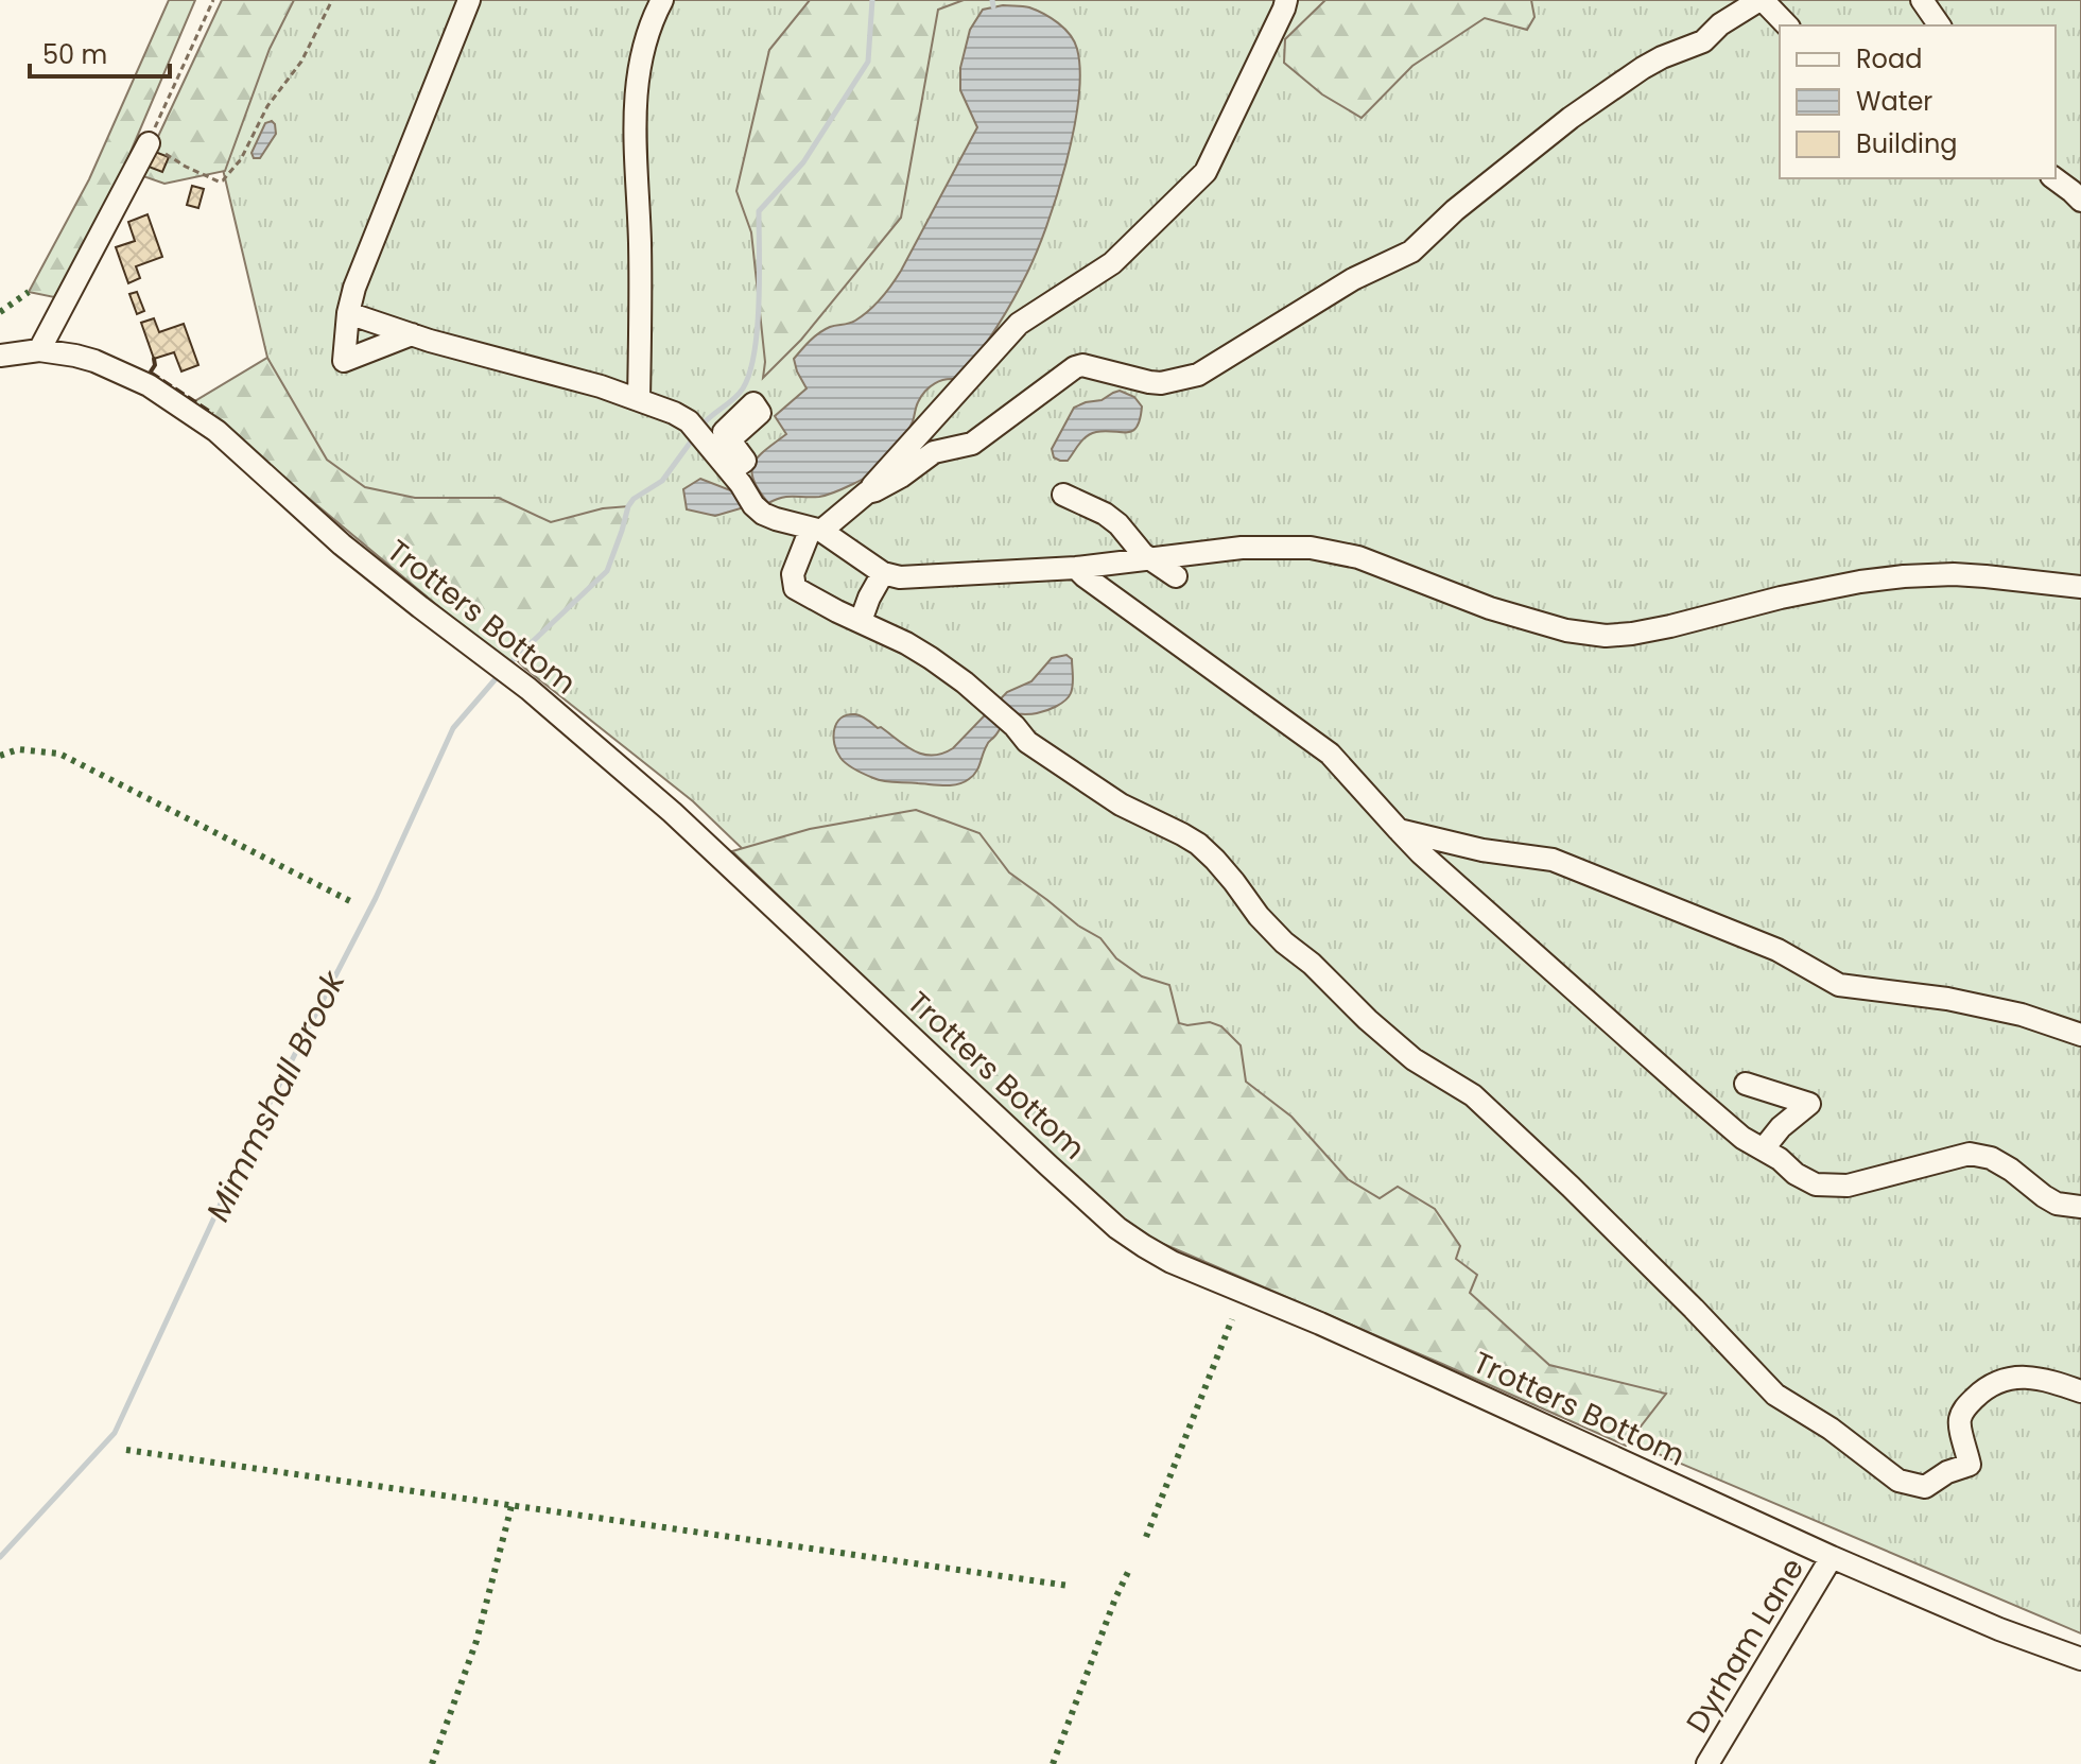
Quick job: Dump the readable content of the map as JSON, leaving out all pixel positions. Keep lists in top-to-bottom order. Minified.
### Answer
{"streets":{"street":["Trotters Bottom","Dyrham Lane"]},"crossings":[["Trotters Bottom","Dyrham Lane"]],"water":["Mimmshall Brook"],"legend":["Road","Water","Building"],"scale_bar":"50 m"}
